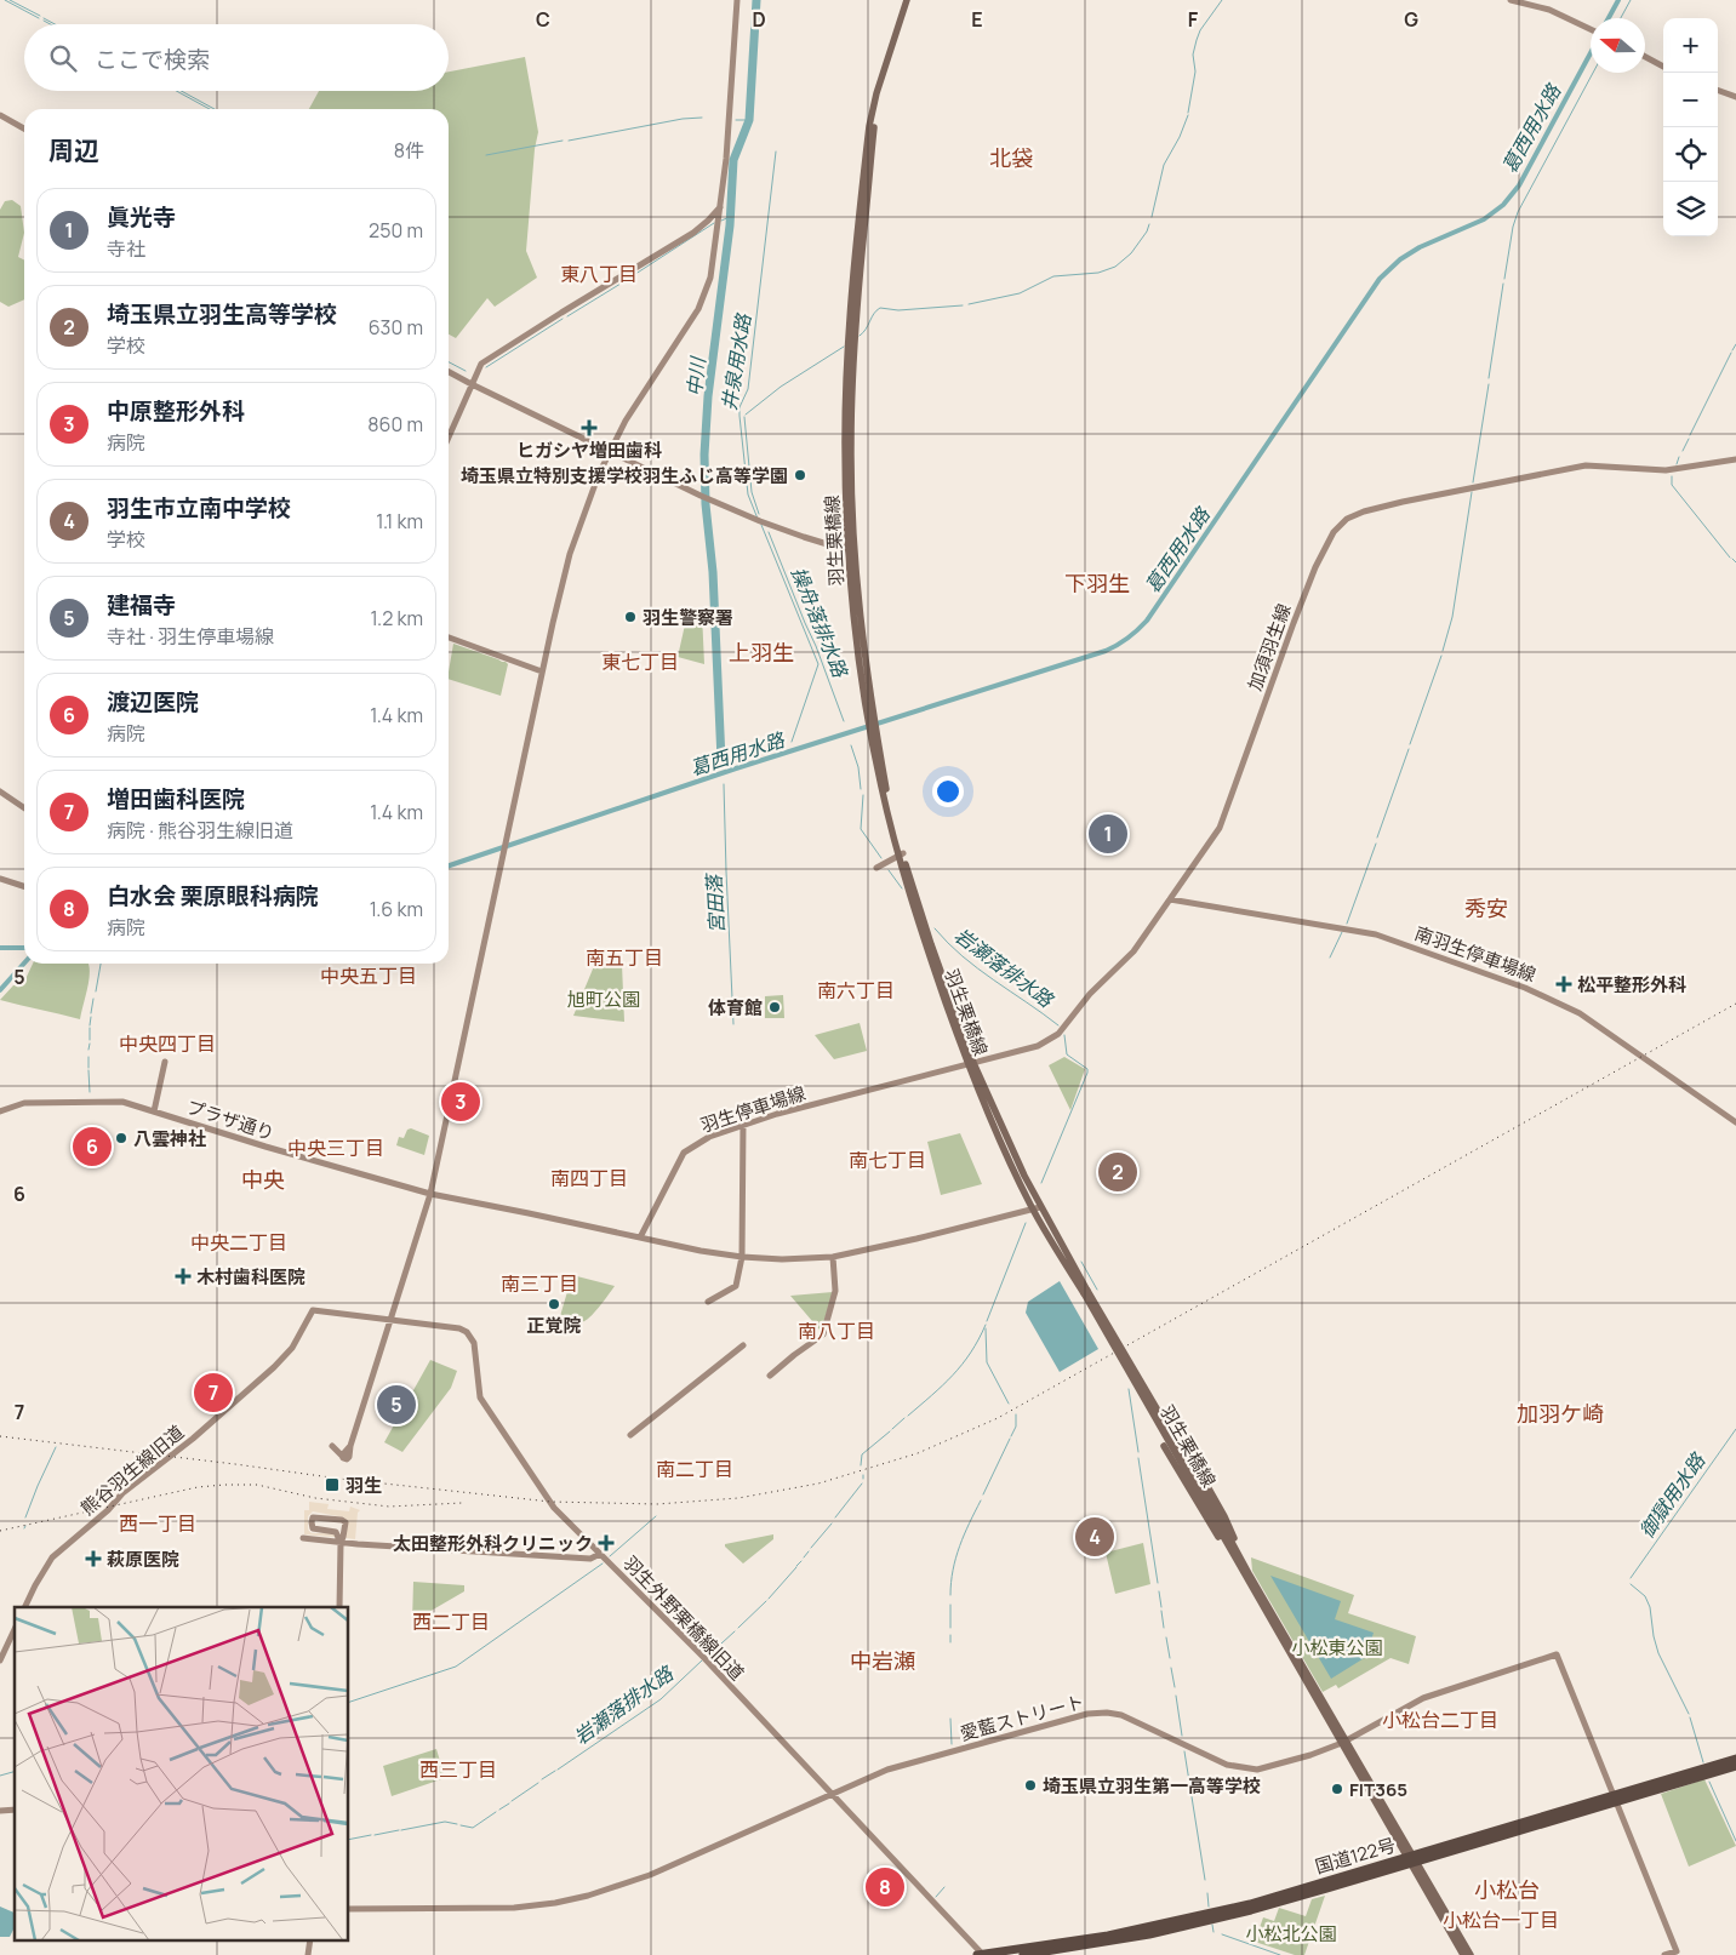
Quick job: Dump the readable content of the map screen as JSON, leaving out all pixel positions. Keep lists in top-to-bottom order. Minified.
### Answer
{"streets":{"highway":["国道122号"],"main road":["羽生栗橋線"],"street":["加須羽生線","南羽生停車場線","羽生停車場線","プラザ通り","熊谷羽生線旧道","羽生外野栗橋線旧道","愛藍ストリート"]},"crossings":[["羽生栗橋線","加須羽生線"],["羽生栗橋線","羽生停車場線"],["羽生栗橋線","愛藍ストリート"],["羽生栗橋線","国道122号"],["加須羽生線","南羽生停車場線"],["加須羽生線","羽生停車場線"],["熊谷羽生線旧道","羽生外野栗橋線旧道"],["羽生外野栗橋線旧道","愛藍ストリート"],["羽生外野栗橋線旧道","国道122号"],["愛藍ストリート","国道122号"]],"districts":["北袋","東八丁目","下羽生","上羽生","東七丁目","秀安","南五丁目","中央五丁目","南六丁目","中央四丁目","中央三丁目","南七丁目","南四丁目","中央","中央二丁目","南三丁目","南八丁目","加羽ケ崎","南二丁目","西一丁目","西二丁目","中岩瀬","小松台二丁目","西三丁目","小松台","小松台一丁目"],"water":["葛西用水路","井泉用水路","中川","操舟落排水路","宮田落","岩瀬落排水路","御獄用水路"],"parks":["旭町公園","小松東公園","小松北公園"],"places":{"health":["ヒガシヤ増田歯科","松平整形外科","木村歯科医院","太田整形外科クリニック","萩原医院"],"other":["埼玉県立特別支援学校羽生ふじ高等学園","羽生警察署","体育館","八雲神社","正覚院","埼玉県立羽生第一高等学校","FIT365"],"transit":["羽生"]},"north":"left","page":{"map_buttons":["+","−"],"search":"ここで検索","heading":["周辺","8件"],"list":[{"mark":"1","name":"眞光寺","note":"寺社","value":"250 m"},{"mark":"2","name":"埼玉県立羽生高等学校","note":"学校","value":"630 m"},{"mark":"3","name":"中原整形外科","note":"病院","value":"860 m"},{"mark":"4","name":"羽生市立南中学校","note":"学校","value":"1.1 km"},{"mark":"5","name":"建福寺","note":"寺社 · 羽生停車場線","value":"1.2 km"},{"mark":"6","name":"渡辺医院","note":"病院","value":"1.4 km"},{"mark":"7","name":"増田歯科医院","note":"病院 · 熊谷羽生線旧道","value":"1.4 km"},{"mark":"8","name":"白水会 栗原眼科病院","note":"病院","value":"1.6 km"}],"pins":["1","3","6","2","7","5","4","8"]},"grid":{"columns":["C","D","E","F","G"],"rows":["5","6","7"]}}
